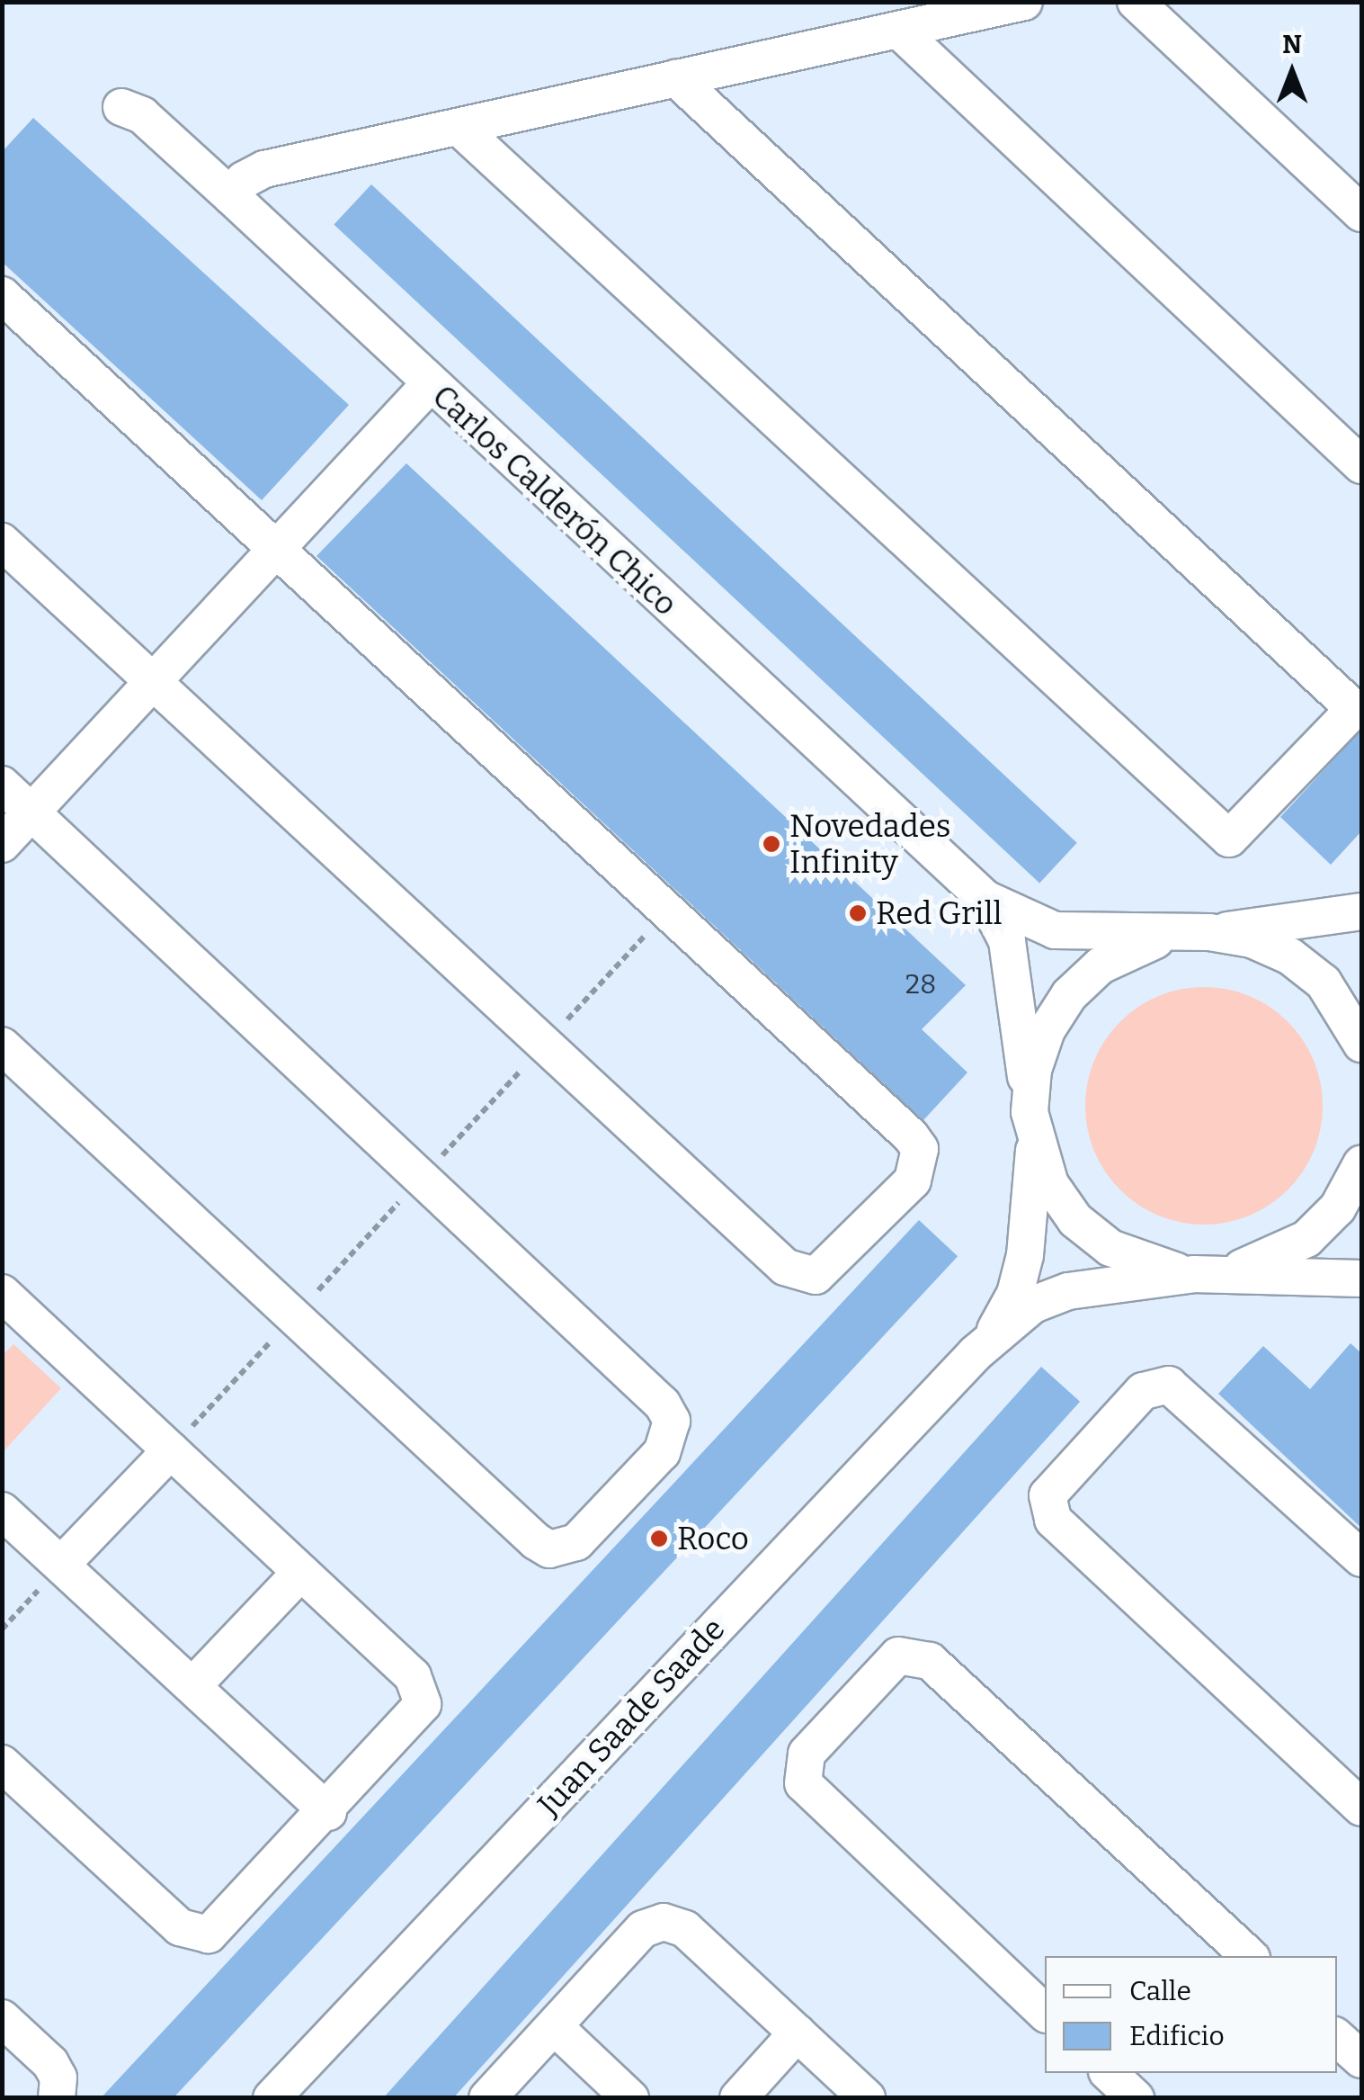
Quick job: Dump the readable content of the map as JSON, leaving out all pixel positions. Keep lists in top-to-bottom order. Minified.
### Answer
{"streets":{"street":["Carlos Calderón Chico","Juan Saade Saade"]},"places":["Novedades Infinity","Red Grill","Roco"],"house_numbers":["28"],"legend":["Calle","Edificio"],"north":"top"}
